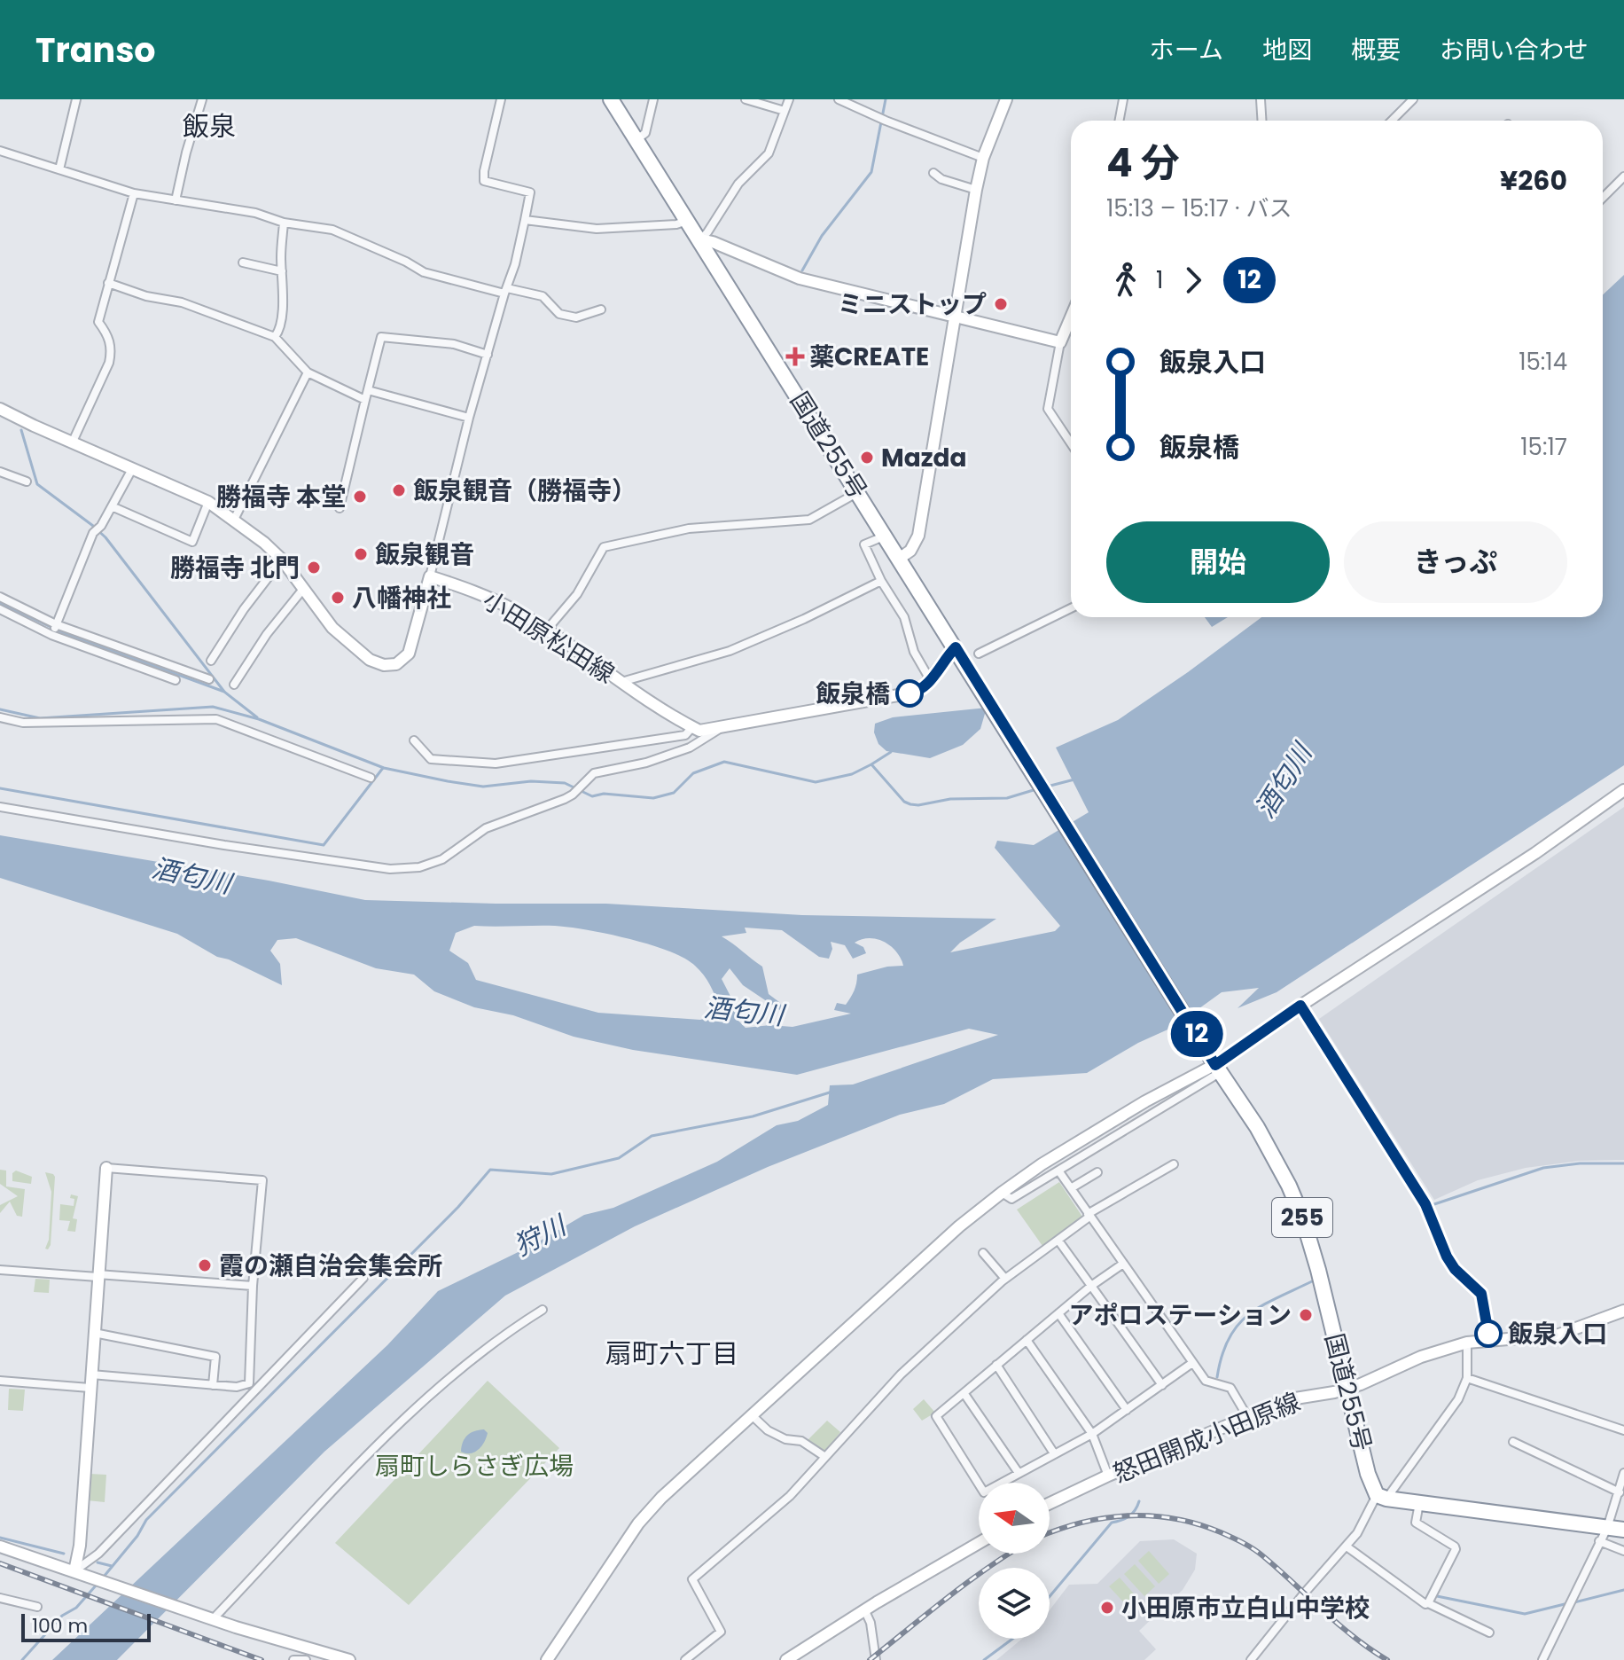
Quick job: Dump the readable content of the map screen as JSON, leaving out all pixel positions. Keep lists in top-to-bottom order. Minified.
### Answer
{"streets":{"highway":["国道255号","255"],"street":["小田原松田線","怒田開成小田原線"]},"crossings":[["国道255号","255"],["国道255号","怒田開成小田原線"]],"districts":["飯泉","扇町六丁目"],"water":["酒匂川","狩川"],"parks":["扇町しらさぎ広場"],"places":{"other":["ミニストップ","Mazda","飯泉観音（勝福寺）","勝福寺 本堂","飯泉観音","勝福寺 北門","八幡神社","飯泉橋","霞の瀬自治会集会所","アポロステーション","飯泉入口","小田原市立白山中学校"],"health":["薬CREATE"]},"lines":["bus line 12"],"scale_bar":"100 m","north":"left","page":{"header":"Transo","nav":["ホーム","地図","概要","お問い合わせ"],"on_map":"12","heading":["4 分","15:13 – 15:17 · バス","¥260"],"legs":["1","12"],"list":[{"name":"飯泉入口","value":"15:14"},{"name":"飯泉橋","value":"15:17"}],"buttons":["開始","きっぷ"],"scale":"100 m"}}
